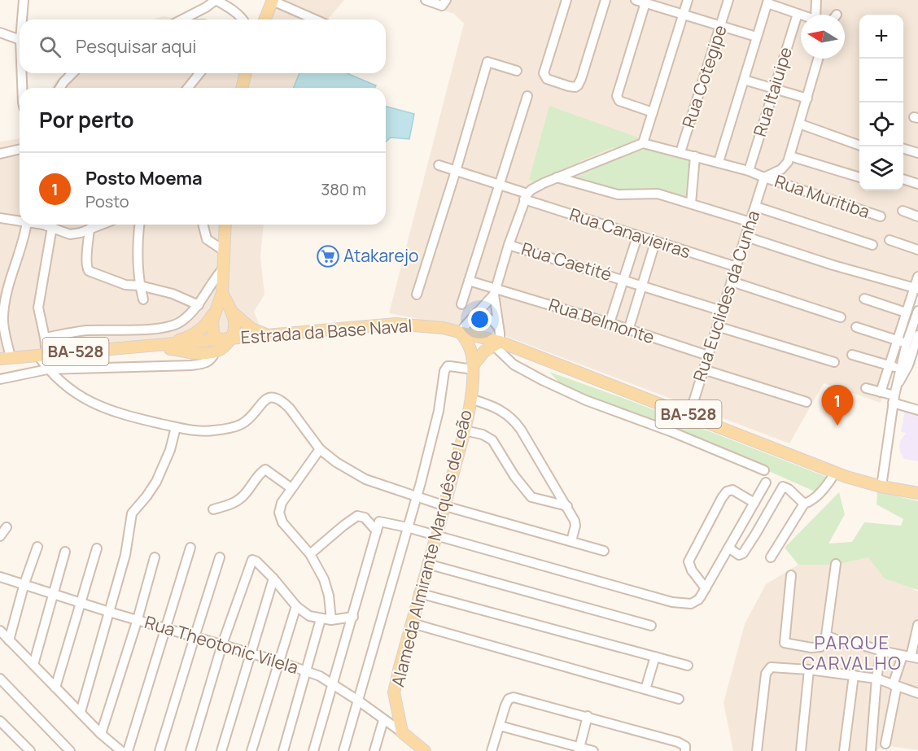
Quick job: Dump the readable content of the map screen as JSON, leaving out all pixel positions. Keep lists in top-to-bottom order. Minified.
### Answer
{"streets":{"main road":["Estrada da Base Naval","BA-528","Alameda Almirante Marquês de Leão","Rua Theotonic Vilela"],"street":["Rua Cotegipe","Rua Itaiuipe","Rua Muritiba","Rua Canavieiras","Rua Caetité","Rua Euclides da Cunha","Rua Belmonte"]},"crossings":[["Rua Cotegipe","Rua Muritiba"],["Rua Itaiuipe","Rua Muritiba"],["Rua Muritiba","Rua Euclides da Cunha"],["Rua Canavieiras","Rua Euclides da Cunha"],["Rua Caetité","Rua Euclides da Cunha"],["Rua Euclides da Cunha","Rua Belmonte"],["Rua Euclides da Cunha","Estrada da Base Naval"],["Estrada da Base Naval","Alameda Almirante Marquês de Leão"],["Alameda Almirante Marquês de Leão","Rua Theotonic Vilela"]],"districts":["PARQUE CARVALHO"],"places":{"supermarket":["Atakarejo"]},"north":"left","page":{"map_buttons":["+","−"],"search":"Pesquisar aqui","heading":"Por perto","list":[{"mark":"1","name":"Posto Moema","note":"Posto","value":"380 m"}],"pins":"1"}}
